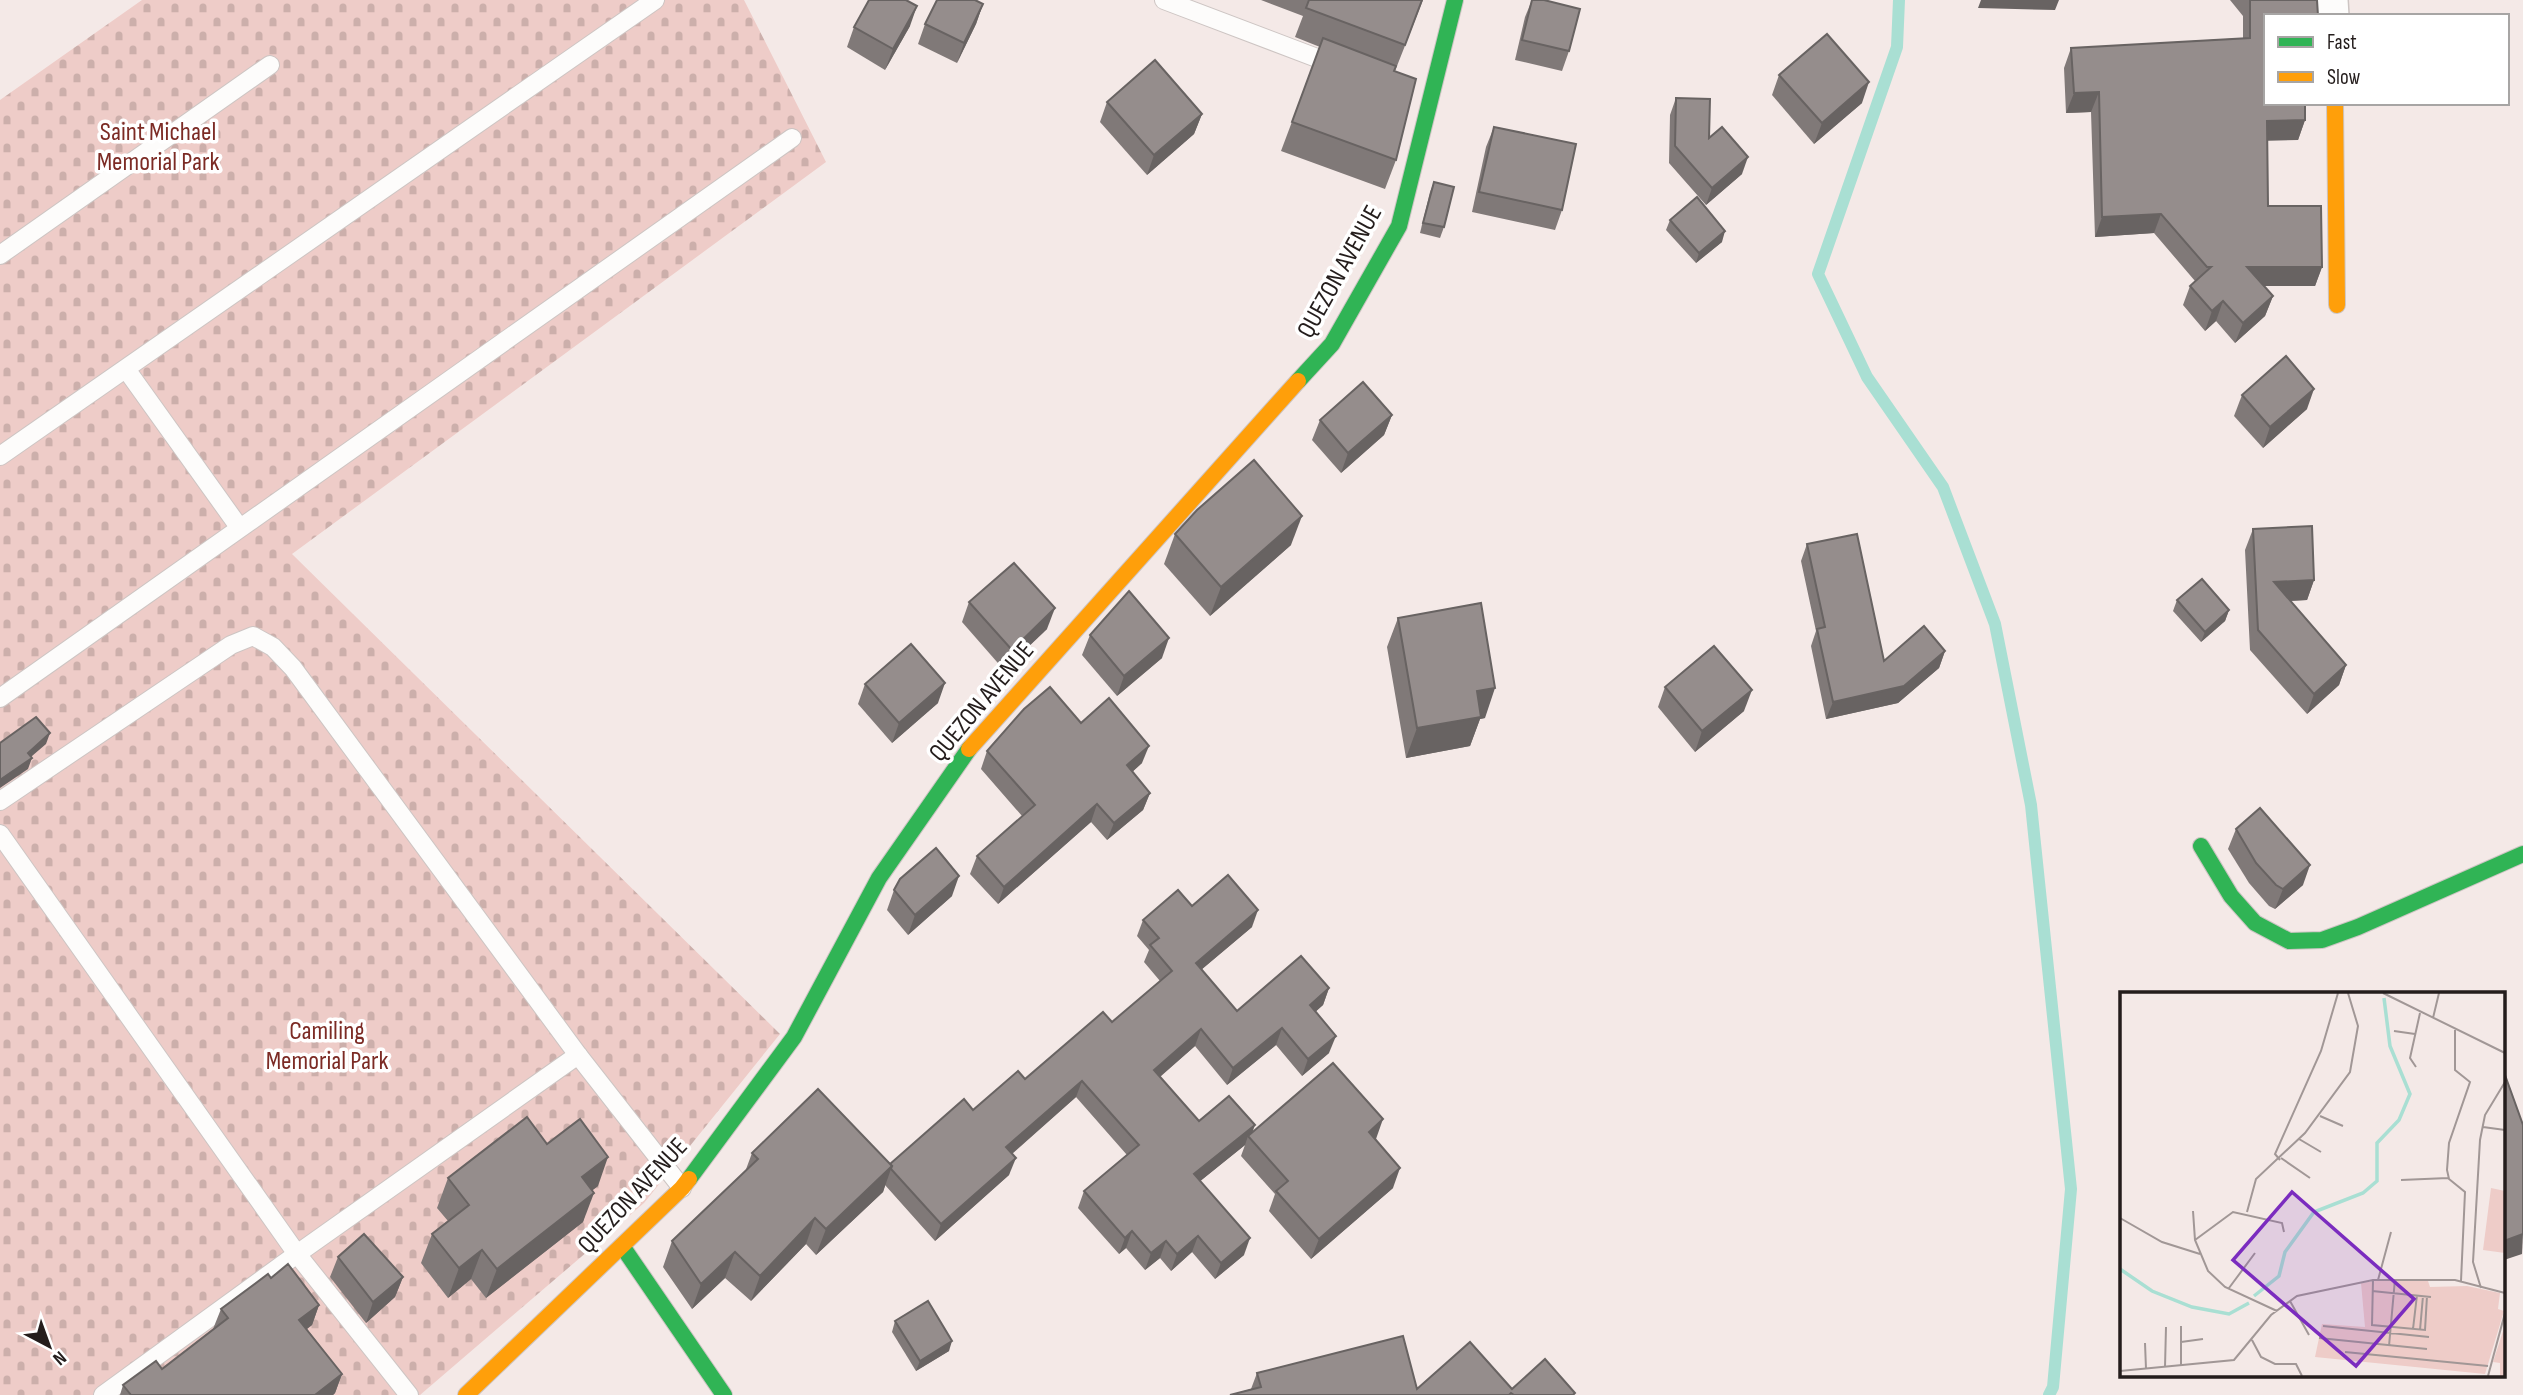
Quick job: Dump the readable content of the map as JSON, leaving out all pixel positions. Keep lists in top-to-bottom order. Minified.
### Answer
{"streets":{"street":["QUEZON AVENUE"]},"parks":["Saint Michael Memorial Park","Camiling Memorial Park"],"legend":["Fast","Slow"],"north":"bottom right"}
